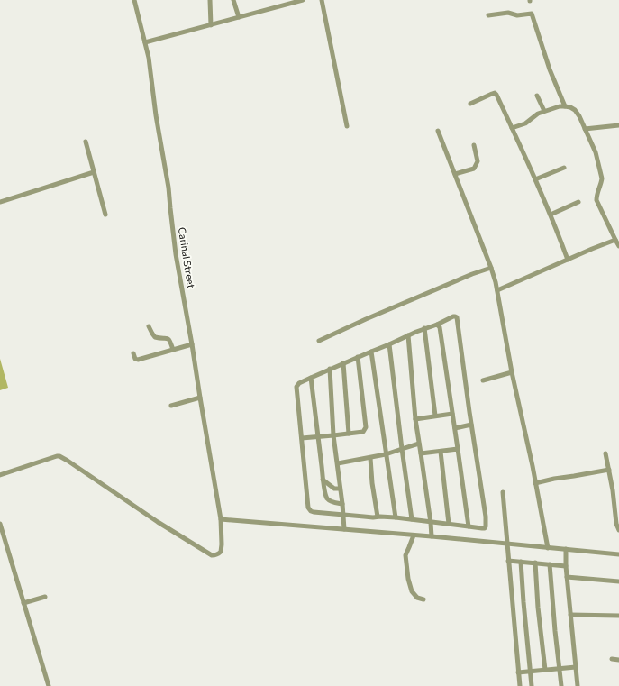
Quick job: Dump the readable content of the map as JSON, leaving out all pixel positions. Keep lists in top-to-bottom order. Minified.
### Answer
{"streets":{"street":["Carinal Street"]}}
